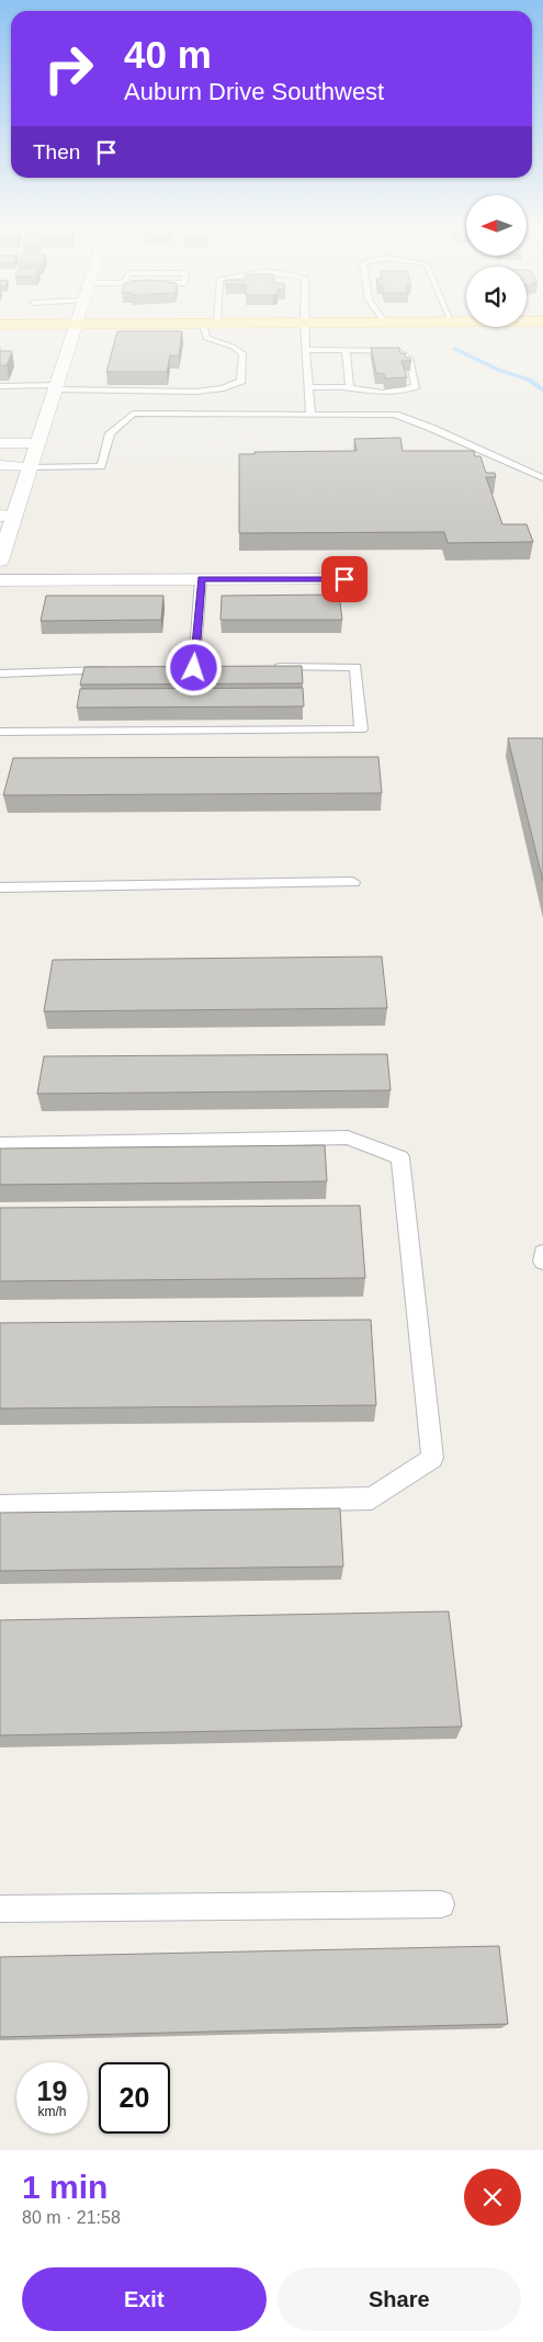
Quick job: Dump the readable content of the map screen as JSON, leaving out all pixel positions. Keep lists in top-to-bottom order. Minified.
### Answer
{"north":"left","page":{"turn":["40 m","Auburn Drive Southwest"],"then":"Then","speed":"19 km/h","limit":"20","heading":["1 min","80 m · 21:58"],"buttons":["Exit","Share"]}}
